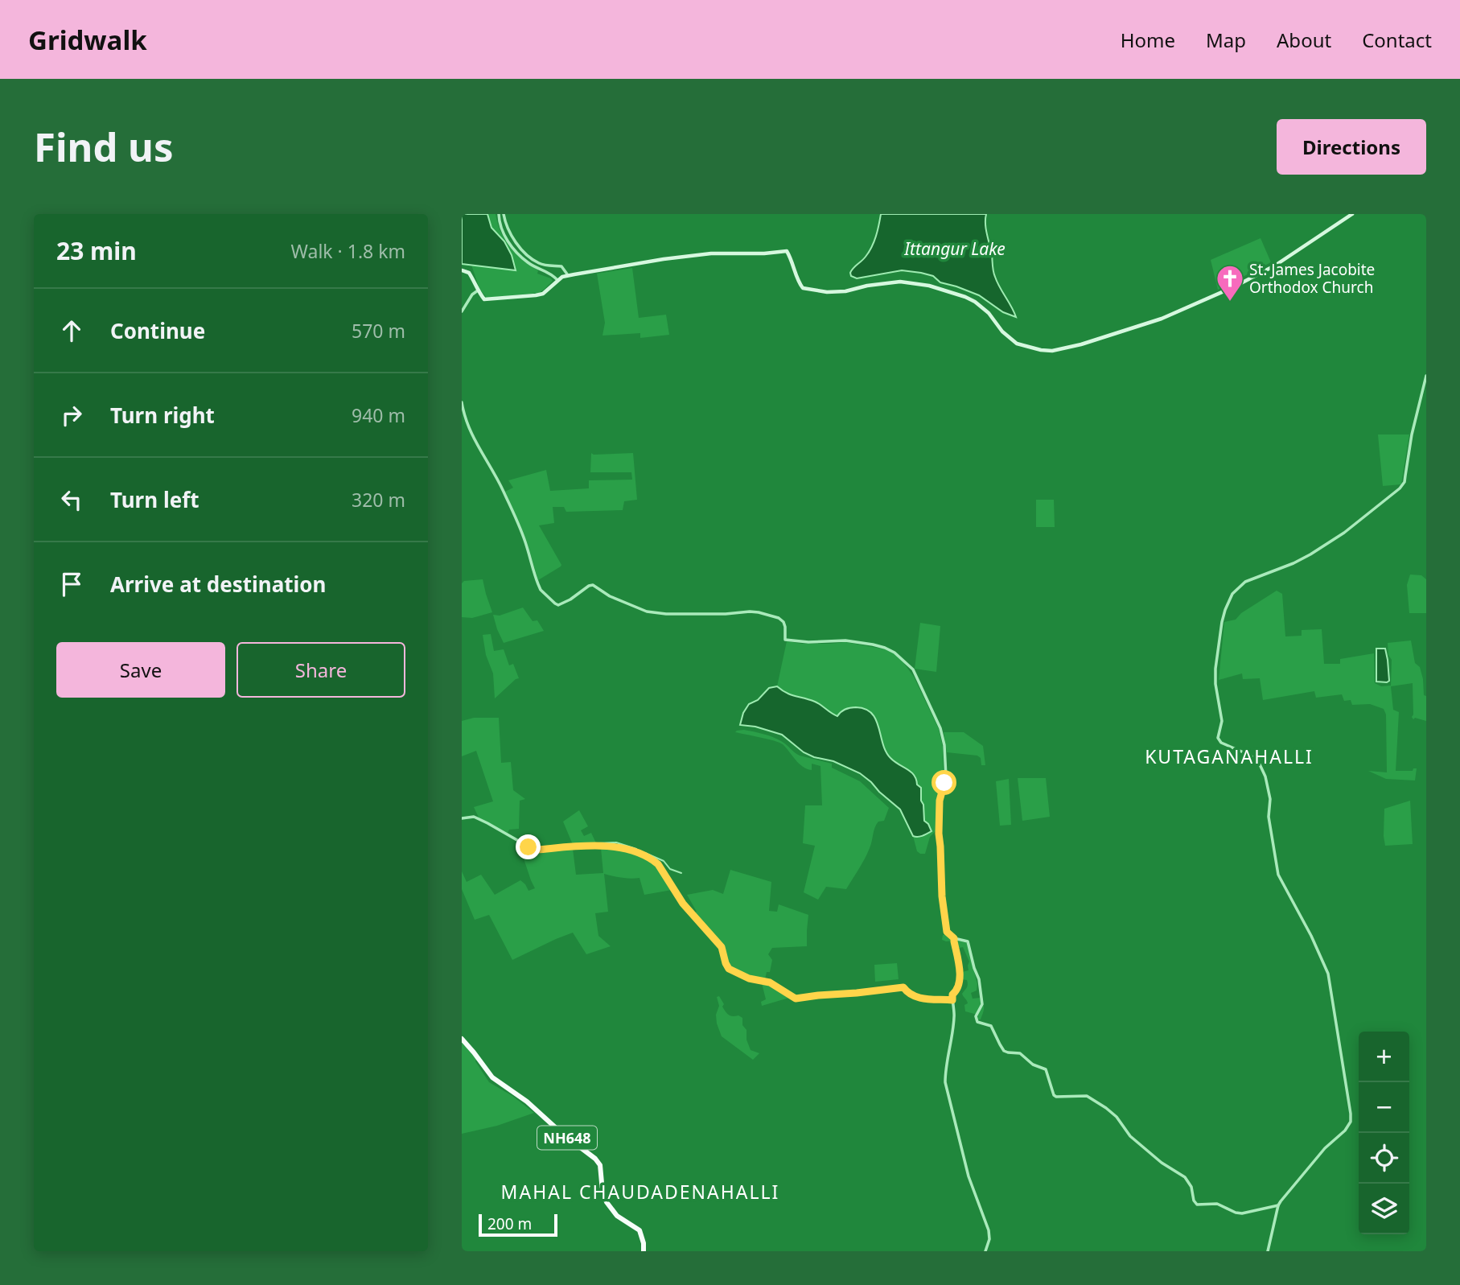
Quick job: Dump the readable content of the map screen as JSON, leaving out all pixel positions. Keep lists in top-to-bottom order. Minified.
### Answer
{"streets":{"highway":["NH648"]},"districts":["KUTAGANAHALLI","MAHAL CHAUDADENAHALLI"],"water":["Ittangur Lake"],"places":{"church":["St. James Jacobite Orthodox Church"]},"scale_bar":"200 m","page":{"header":"Gridwalk","nav":["Home","Map","About","Contact"],"buttons":["Directions",["Save","Share"]],"title":"Find us","heading":["23 min","Walk · 1.8 km"],"list":[["Continue","570 m"],["Turn right","940 m"],["Turn left","320 m"],"Arrive at destination"],"map_buttons":["+","−"],"scale":"200 m"}}
